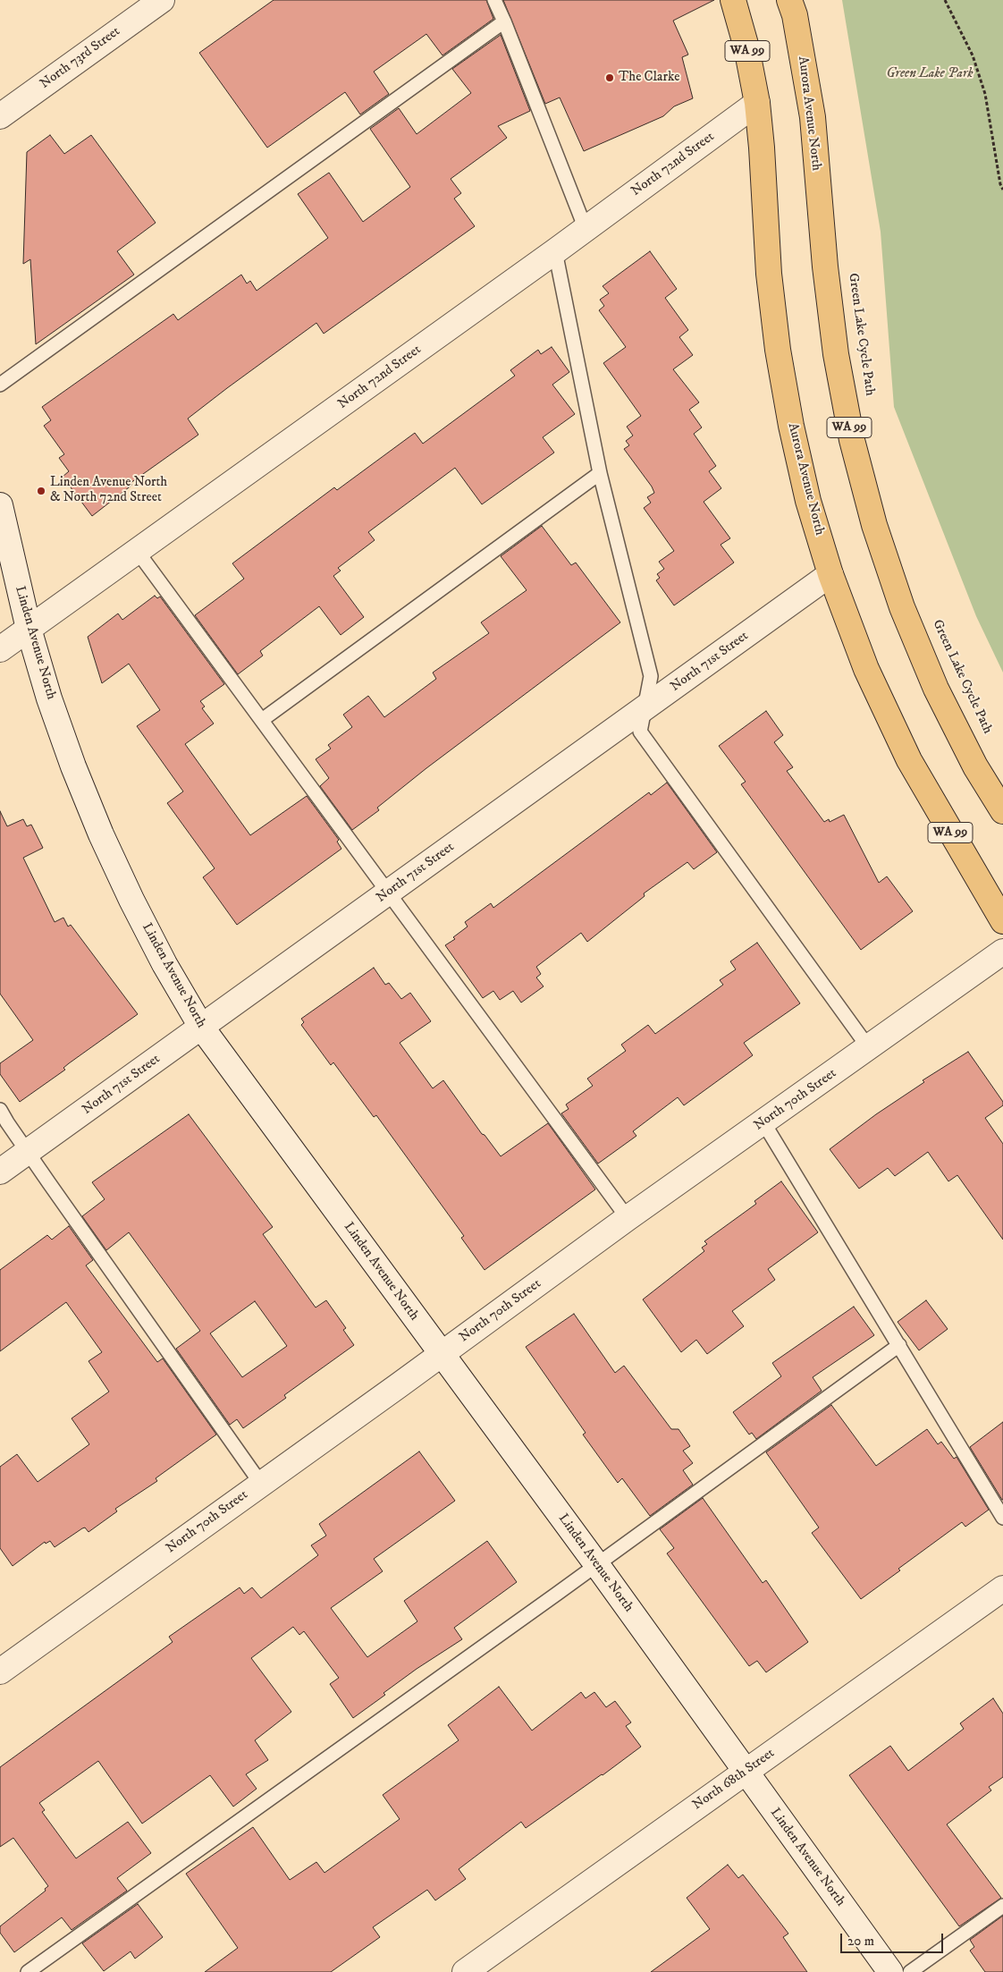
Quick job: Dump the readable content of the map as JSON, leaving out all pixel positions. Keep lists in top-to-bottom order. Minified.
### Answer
{"streets":{"highway":["WA 99","Aurora Avenue North"],"street":["North 73rd Street","North 72nd Street","Linden Avenue North","North 71st Street","North 70th Street","North 68th Street"]},"crossings":[["Aurora Avenue North","North 72nd Street"],["Aurora Avenue North","North 71st Street"],["North 72nd Street","Linden Avenue North"],["Linden Avenue North","North 71st Street"],["Linden Avenue North","North 70th Street"],["Linden Avenue North","North 68th Street"]],"parks":["Green Lake Park"],"places":["The Clarke","Linden Avenue North & North 72nd Street"],"scale_bar":"20 m"}
